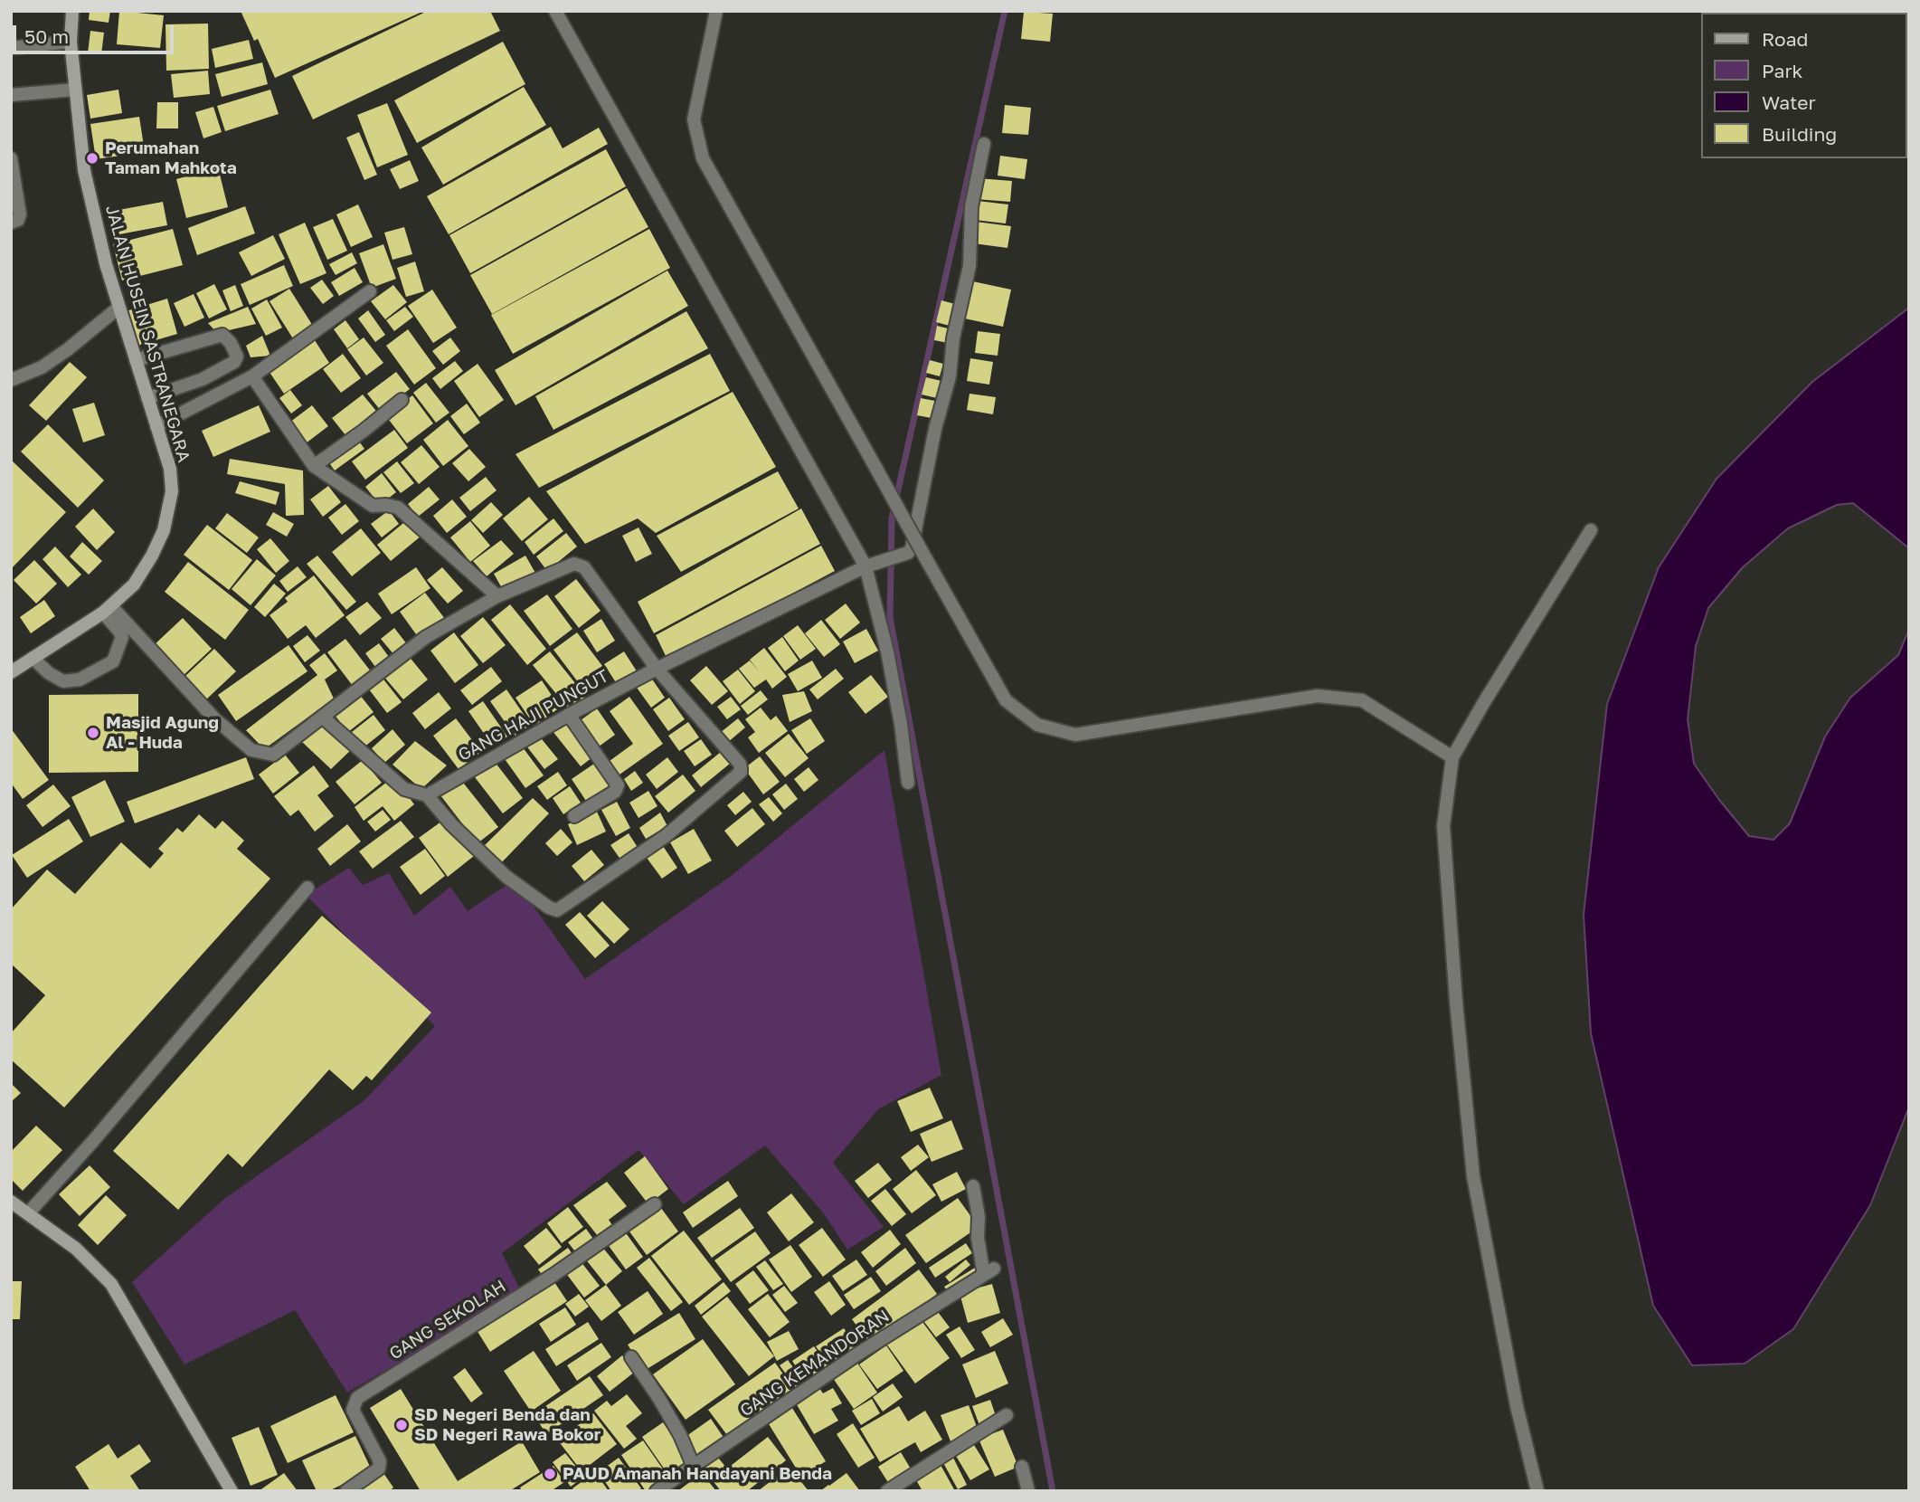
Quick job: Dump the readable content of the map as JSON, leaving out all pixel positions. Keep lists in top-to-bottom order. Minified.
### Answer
{"streets":{"main road":["JALAN HUSEIN SASTRANEGARA"],"street":["GANG HAJI PUNGUT","GANG SEKOLAH","GANG KEMANDORAN"]},"places":["Perumahan Taman Mahkota","Masjid Agung Al - Huda","SD Negeri Benda dan SD Negeri Rawa Bokor","PAUD Amanah Handayani Benda"],"legend":["Road","Park","Water","Building"],"scale_bar":"50 m"}
